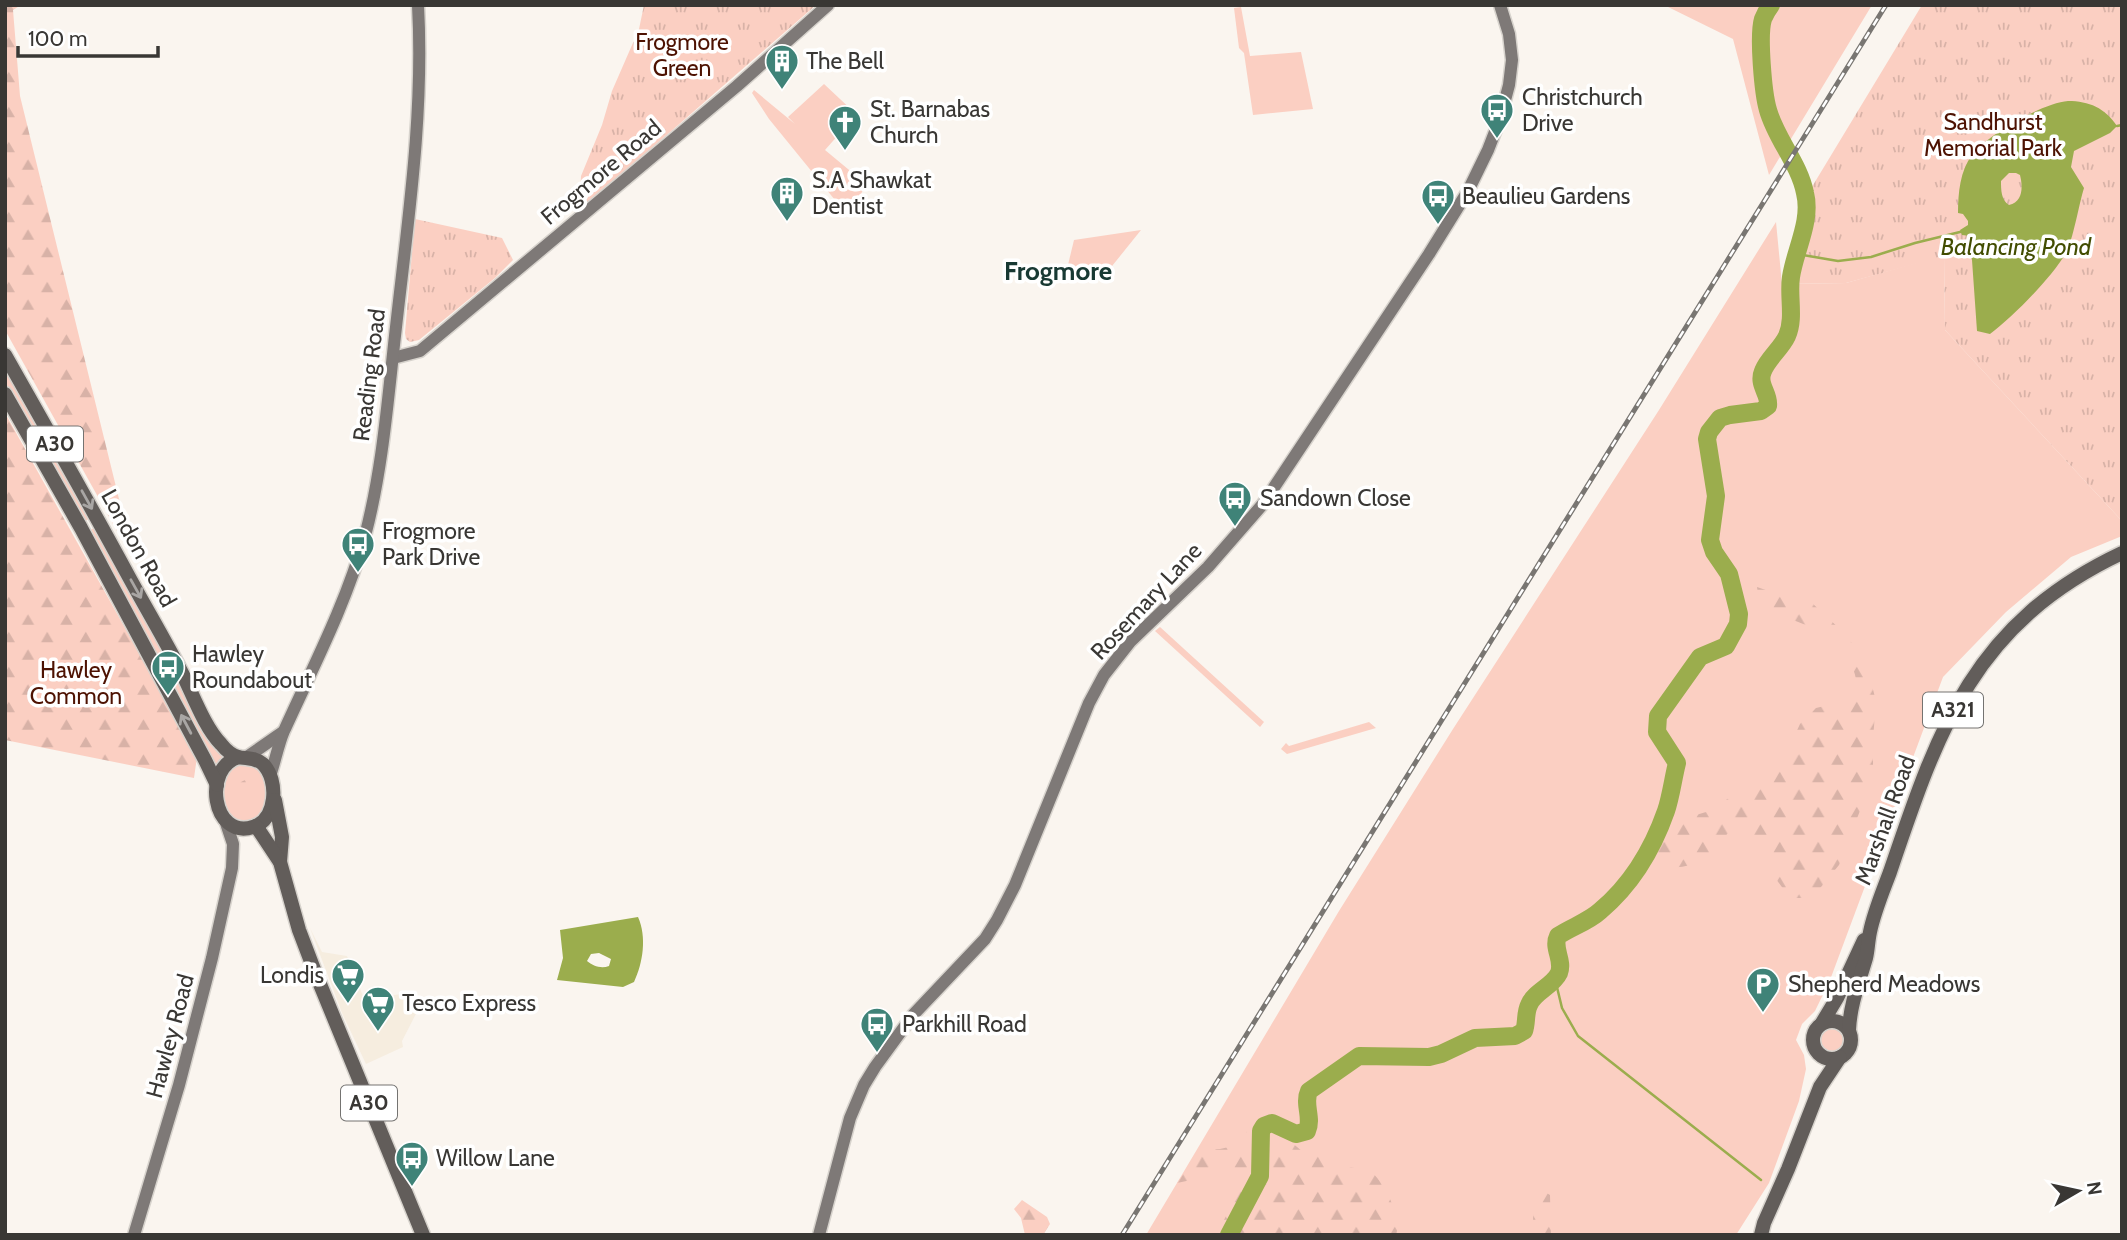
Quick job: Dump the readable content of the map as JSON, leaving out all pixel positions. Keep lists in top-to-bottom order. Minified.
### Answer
{"streets":{"main road":["A30","London Road","A321","Marshall Road"],"street":["Frogmore Road","Reading Road","Rosemary Lane","Hawley Road"]},"crossings":[["Frogmore Road","Reading Road"],["Reading Road","A30"],["Reading Road","London Road"],["Reading Road","Hawley Road"],["A30","London Road"],["A30","Hawley Road"],["London Road","Hawley Road"],["A321","Marshall Road"]],"districts":["Frogmore"],"water":["Balancing Pond"],"parks":["Frogmore Green","Sandhurst Memorial Park","Hawley Common"],"places":{"building":["The Bell","S.A Shawkat Dentist"],"bus stop":["Christchurch Drive","Beaulieu Gardens","Sandown Close","Frogmore Park Drive","Hawley Roundabout","Parkhill Road","Willow Lane"],"church":["St. Barnabas Church"],"supermarket":["Londis","Tesco Express"],"parking":["Shepherd Meadows"]},"scale_bar":"100 m","north":"right"}
